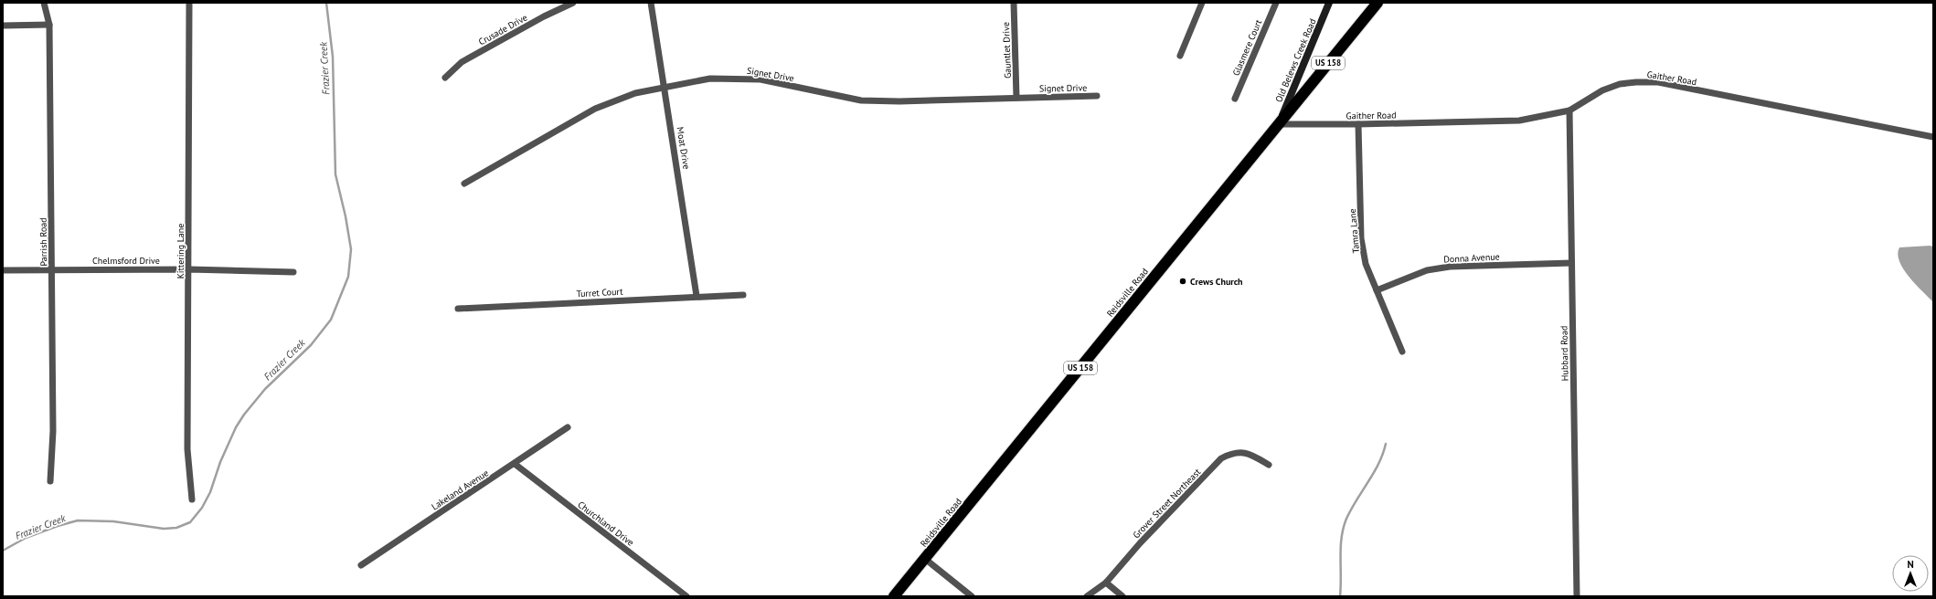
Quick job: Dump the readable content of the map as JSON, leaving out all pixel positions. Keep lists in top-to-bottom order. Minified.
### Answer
{"streets":{"highway":["US 158","Reidsville Road"],"street":["Crusade Drive","Glasmere Court","Gauntlet Drive","Old Belews Creek Road","Signet Drive","Gaither Road","Moat Drive","Tamra Lane","Parrish Road","Kittering Lane","Donna Avenue","Chelmsford Drive","Turret Court","Hubbard Road","Lakeland Avenue","Grover Street Northeast","Churchland Drive"]},"crossings":[["Gauntlet Drive","Signet Drive"],["Old Belews Creek Road","Gaither Road"],["Old Belews Creek Road","Reidsville Road"],["Signet Drive","Moat Drive"],["Gaither Road","Tamra Lane"],["Gaither Road","Reidsville Road"],["Gaither Road","Hubbard Road"],["Moat Drive","Turret Court"],["Tamra Lane","Donna Avenue"],["Parrish Road","Chelmsford Drive"],["Kittering Lane","Chelmsford Drive"],["Donna Avenue","Hubbard Road"],["Lakeland Avenue","Churchland Drive"]],"water":["Frazier Creek"],"places":["Crews Church"],"north":"top"}
